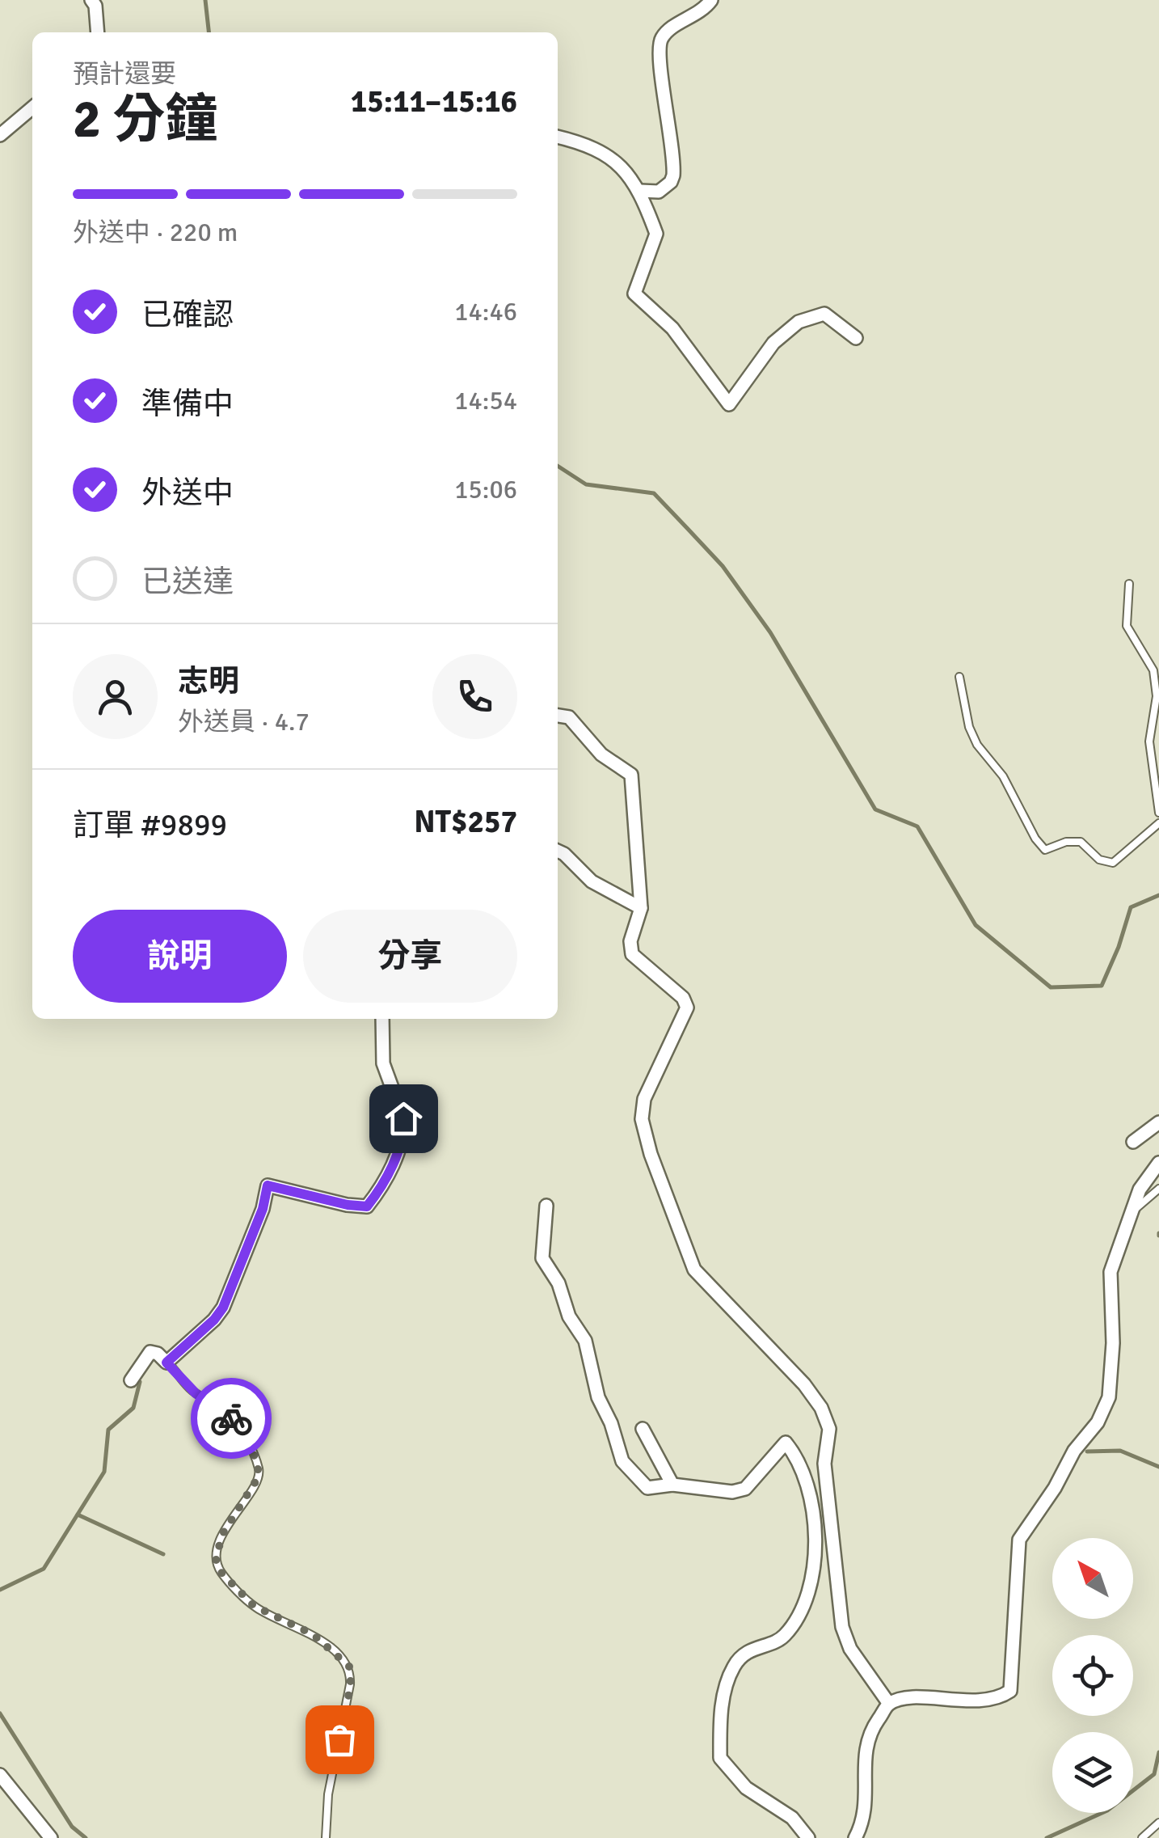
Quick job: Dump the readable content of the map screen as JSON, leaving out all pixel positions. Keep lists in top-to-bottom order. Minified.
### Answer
{"north":"top left","page":{"heading":["2 分鐘","預計還要","15:11–15:16"],"panel":["志明","外送員 · 4.7","訂單 #9899","NT$257"],"bar":"外送中 · 220 m","list":[["已確認","14:46"],["準備中","14:54"],["外送中","15:06"],"已送達"],"buttons":["說明","分享"]}}
